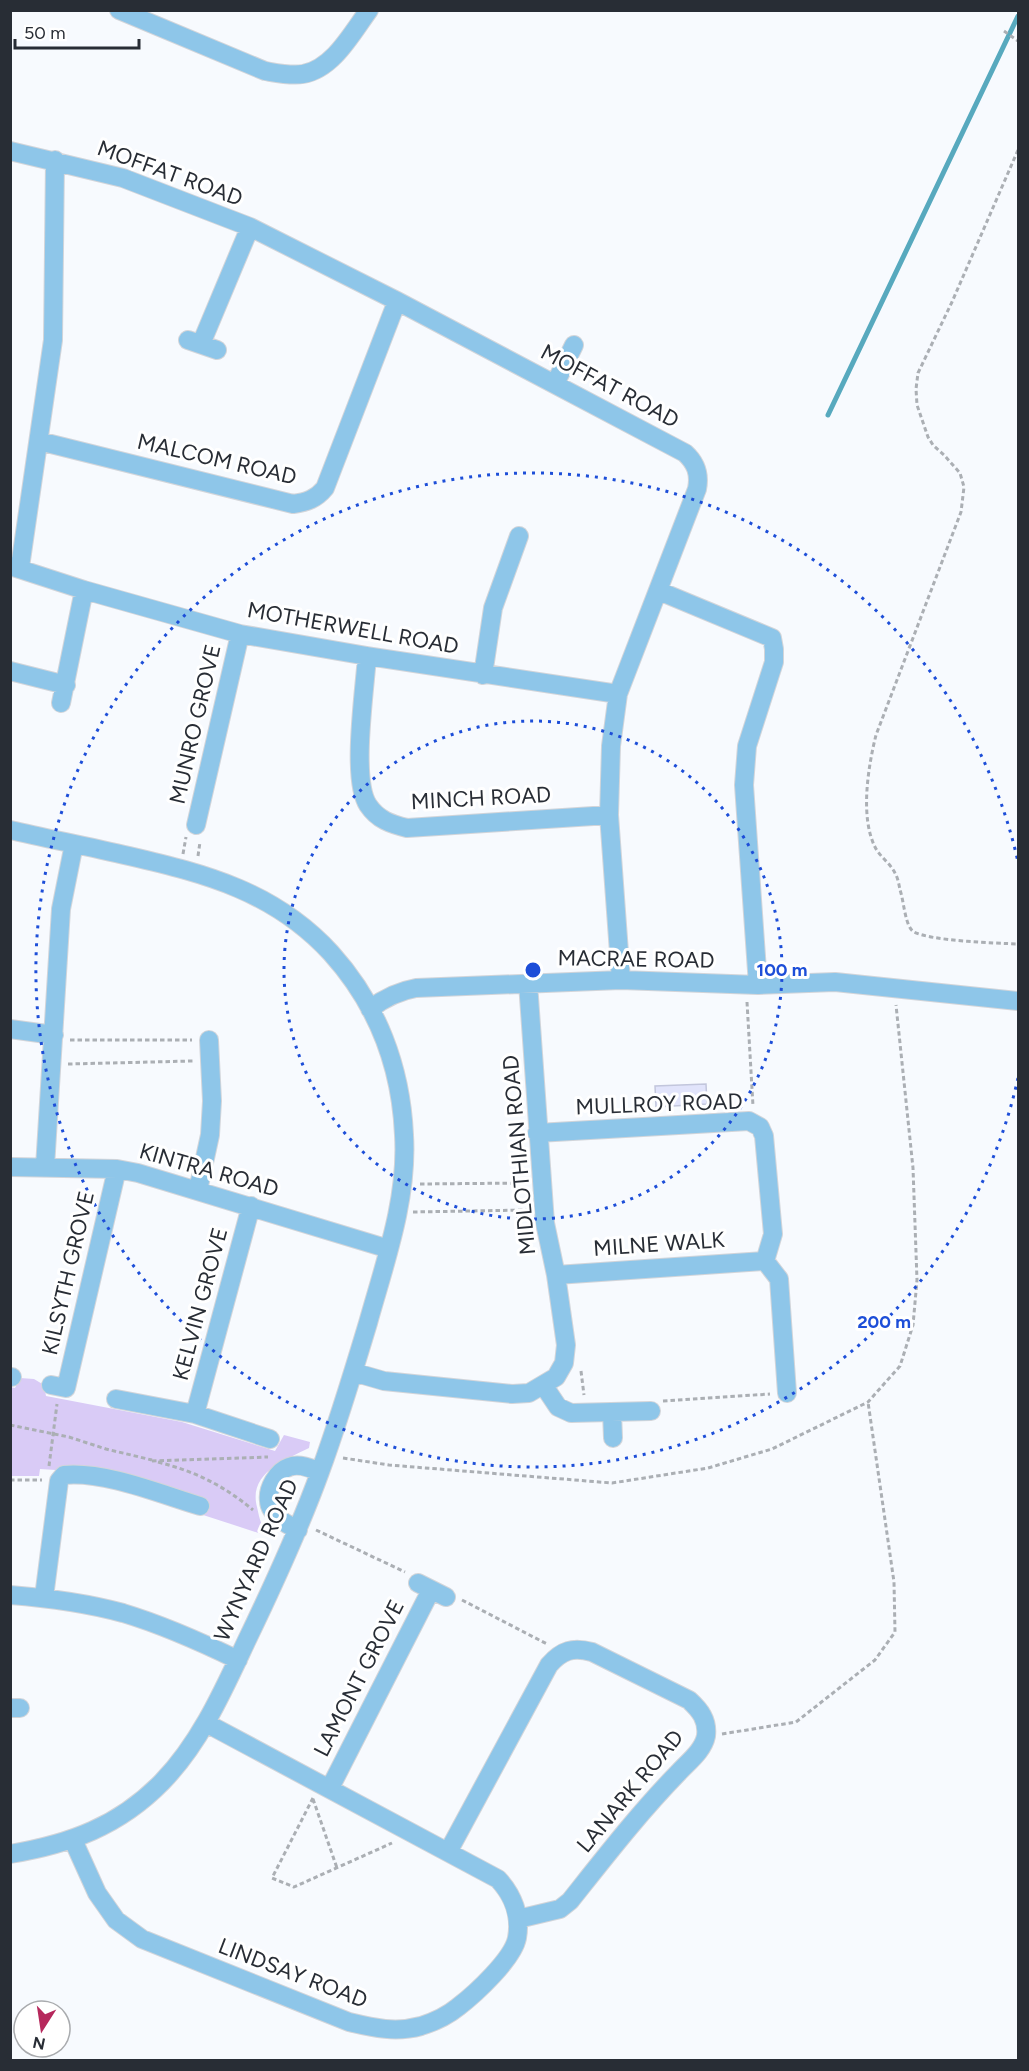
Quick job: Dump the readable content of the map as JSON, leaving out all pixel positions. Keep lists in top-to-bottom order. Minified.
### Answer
{"streets":{"street":["MOFFAT ROAD","MALCOM ROAD","MOTHERWELL ROAD","MUNRO GROVE","MINCH ROAD","MACRAE ROAD","MULLROY ROAD","MIDLOTHIAN ROAD","KINTRA ROAD","MILNE WALK","KILSYTH GROVE","KELVIN GROVE","WYNYARD ROAD","LAMONT GROVE","LANARK ROAD","LINDSAY ROAD"]},"crossings":[["MOFFAT ROAD","MALCOM ROAD"],["MOFFAT ROAD","MOTHERWELL ROAD"],["MOFFAT ROAD","MINCH ROAD"],["MOFFAT ROAD","MACRAE ROAD"],["MOTHERWELL ROAD","MUNRO GROVE"],["MOTHERWELL ROAD","MINCH ROAD"],["MUNRO GROVE","WYNYARD ROAD"],["MACRAE ROAD","MIDLOTHIAN ROAD"],["MACRAE ROAD","WYNYARD ROAD"],["MULLROY ROAD","MIDLOTHIAN ROAD"],["MULLROY ROAD","MILNE WALK"],["MIDLOTHIAN ROAD","MILNE WALK"],["KINTRA ROAD","KILSYTH GROVE"],["KINTRA ROAD","KELVIN GROVE"],["KINTRA ROAD","WYNYARD ROAD"],["WYNYARD ROAD","LINDSAY ROAD"],["LANARK ROAD","LINDSAY ROAD"]],"scale_bar":"50 m","north":"bottom","rings":["100 m","200 m"]}
